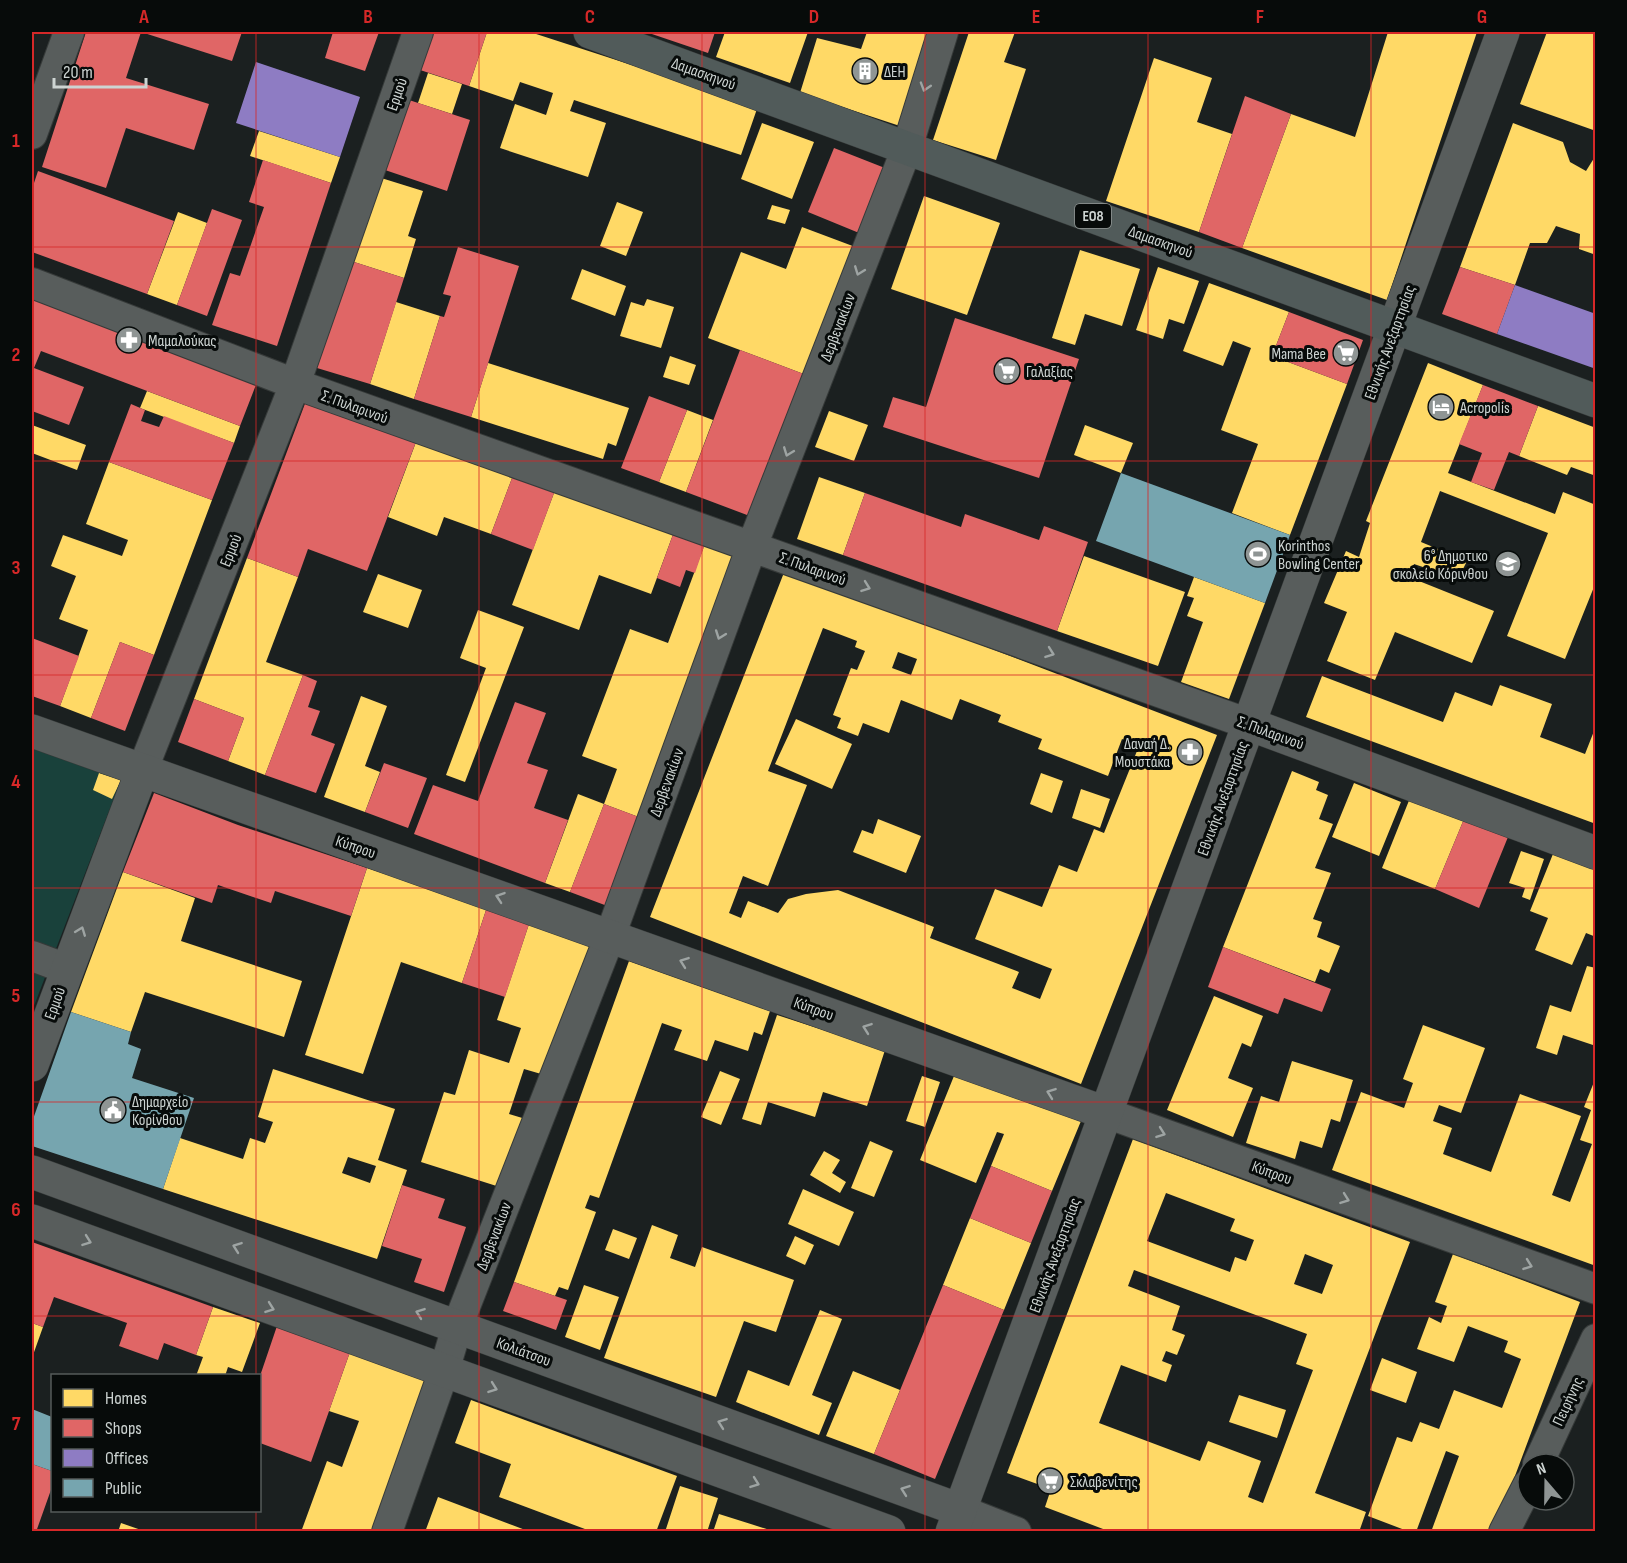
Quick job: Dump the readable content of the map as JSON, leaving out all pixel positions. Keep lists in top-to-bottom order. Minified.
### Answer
{"streets":{"main road":["Δαμασκηνού","ΕΟ8"],"street":["Ερμού","Δερβενακίων","Εθνικής Ανεξαρτησίας","Σ. Πυλαρινού","Κύπρου","Κολιάτσου","Πειρήνης"]},"crossings":[["Δαμασκηνού","Δερβενακίων"],["Δαμασκηνού","Εθνικής Ανεξαρτησίας"],["Ερμού","Σ. Πυλαρινού"],["Ερμού","Κύπρου"],["Δερβενακίων","Σ. Πυλαρινού"],["Δερβενακίων","Κύπρου"],["Δερβενακίων","Κολιάτσου"],["Εθνικής Ανεξαρτησίας","Σ. Πυλαρινού"],["Εθνικής Ανεξαρτησίας","Κύπρου"],["Εθνικής Ανεξαρτησίας","Κολιάτσου"]],"one_way":["Δερβενακίων"],"places":{"building":["ΔΕΗ"],"pharmacy":["Μαμαλούκας","Δαναή Δ. Μουστάκα"],"supermarket":["Mama Bee","Γαλαξίας","Σκλαβενίτης"],"hotel":["Acropolis"],"sports":["Korinthos Bowling Center"],"school or university":["6° Δημοτικο σκολείο Κόρινθου"],"public building":["Δημαρχείο Κορίνθου"]},"legend":["Homes","Shops","Offices","Public"],"scale_bar":"20 m","north":"top","grid":{"columns":["A","B","C","D","E","F","G"],"rows":["1","2","3","4","5","6","7"]}}
